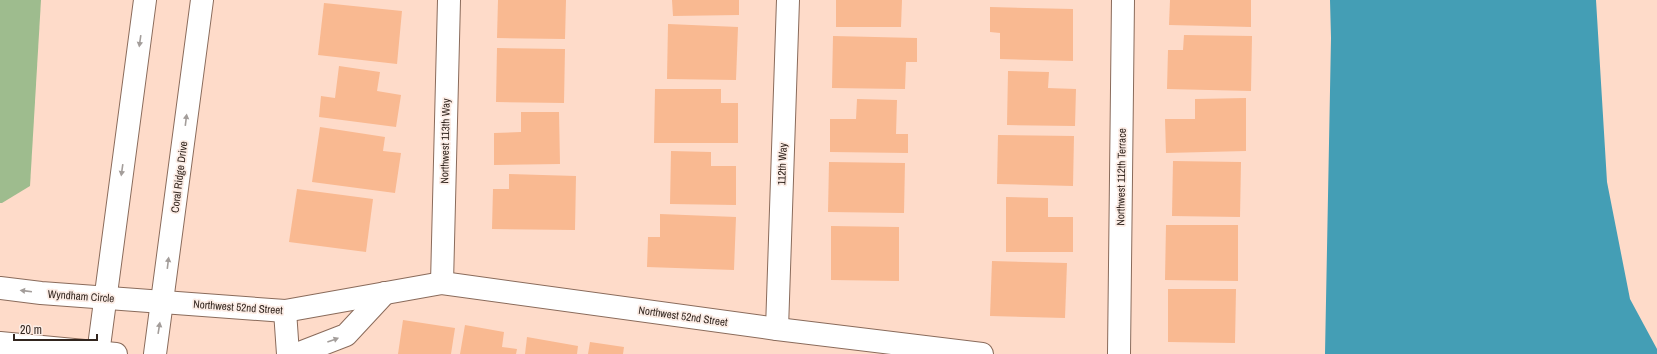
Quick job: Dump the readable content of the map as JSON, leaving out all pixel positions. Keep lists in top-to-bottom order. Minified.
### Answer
{"streets":{"street":["Northwest 113th Way","112th Way","Coral Ridge Drive","Northwest 112th Terrace","Wyndham Circle","Northwest 52nd Street"]},"crossings":[["Northwest 113th Way","Northwest 52nd Street"],["112th Way","Northwest 52nd Street"],["Coral Ridge Drive","Wyndham Circle"],["Coral Ridge Drive","Northwest 52nd Street"],["Wyndham Circle","Northwest 52nd Street"]],"scale_bar":"20 m"}
